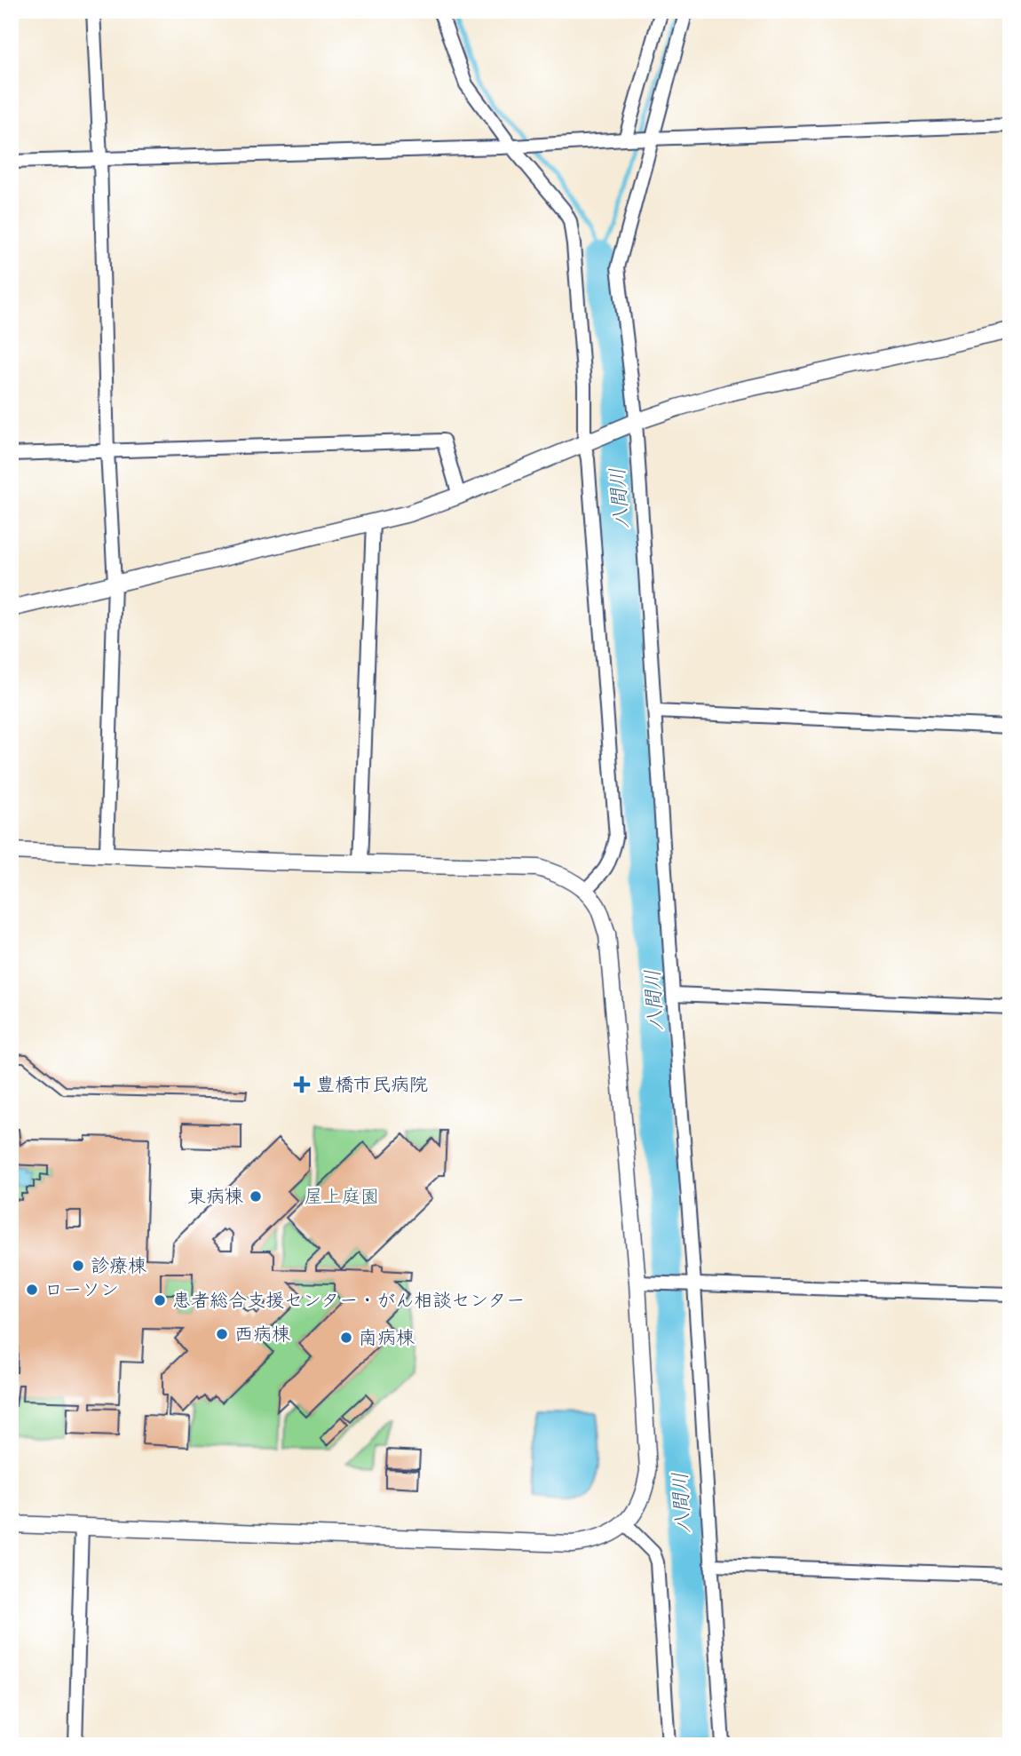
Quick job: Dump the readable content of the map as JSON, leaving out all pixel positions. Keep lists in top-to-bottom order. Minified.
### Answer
{"water":["八間川"],"parks":["屋上庭園"],"places":{"health":["豊橋市民病院"],"other":["東病棟","診療棟","ローソン","患者総合支援センター・がん相談センター","西病棟","南病棟"]}}
